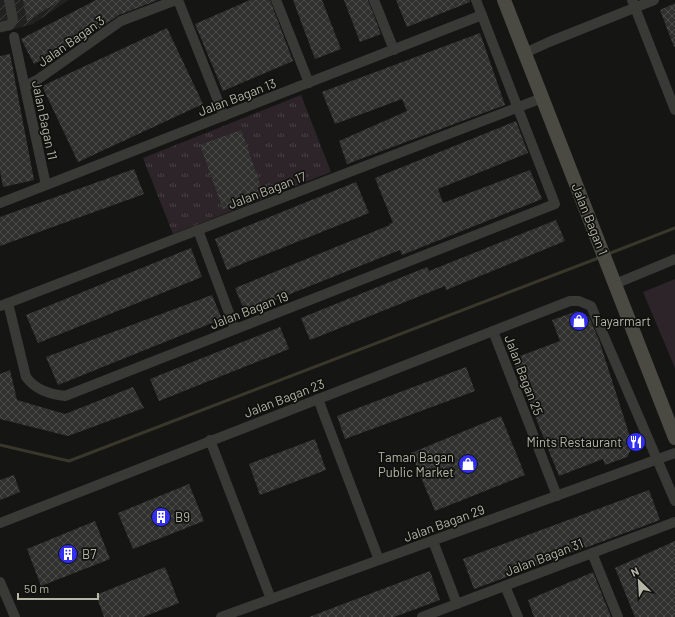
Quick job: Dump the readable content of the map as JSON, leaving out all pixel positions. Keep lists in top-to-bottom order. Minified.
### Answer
{"streets":{"street":["Jalan Bagan 3","Jalan Bagan 13","Jalan Bagan 11","Jalan Bagan 17","Jalan Bagan 1","Jalan Bagan 19","Jalan Bagan 25","Jalan Bagan 23","Jalan Bagan 29","Jalan Bagan 31"]},"crossings":[["Jalan Bagan 3","Jalan Bagan 11"],["Jalan Bagan 13","Jalan Bagan 11"],["Jalan Bagan 17","Jalan Bagan 1"],["Jalan Bagan 17","Jalan Bagan 19"],["Jalan Bagan 25","Jalan Bagan 23"],["Jalan Bagan 25","Jalan Bagan 29"],["Jalan Bagan 23","Jalan Bagan 29"]],"places":{"shop":["Tayarmart","Taman Bagan Public Market"],"restaurant":["Mints Restaurant"],"building":["B9","B7"]},"scale_bar":"50 m","north":"top left"}
